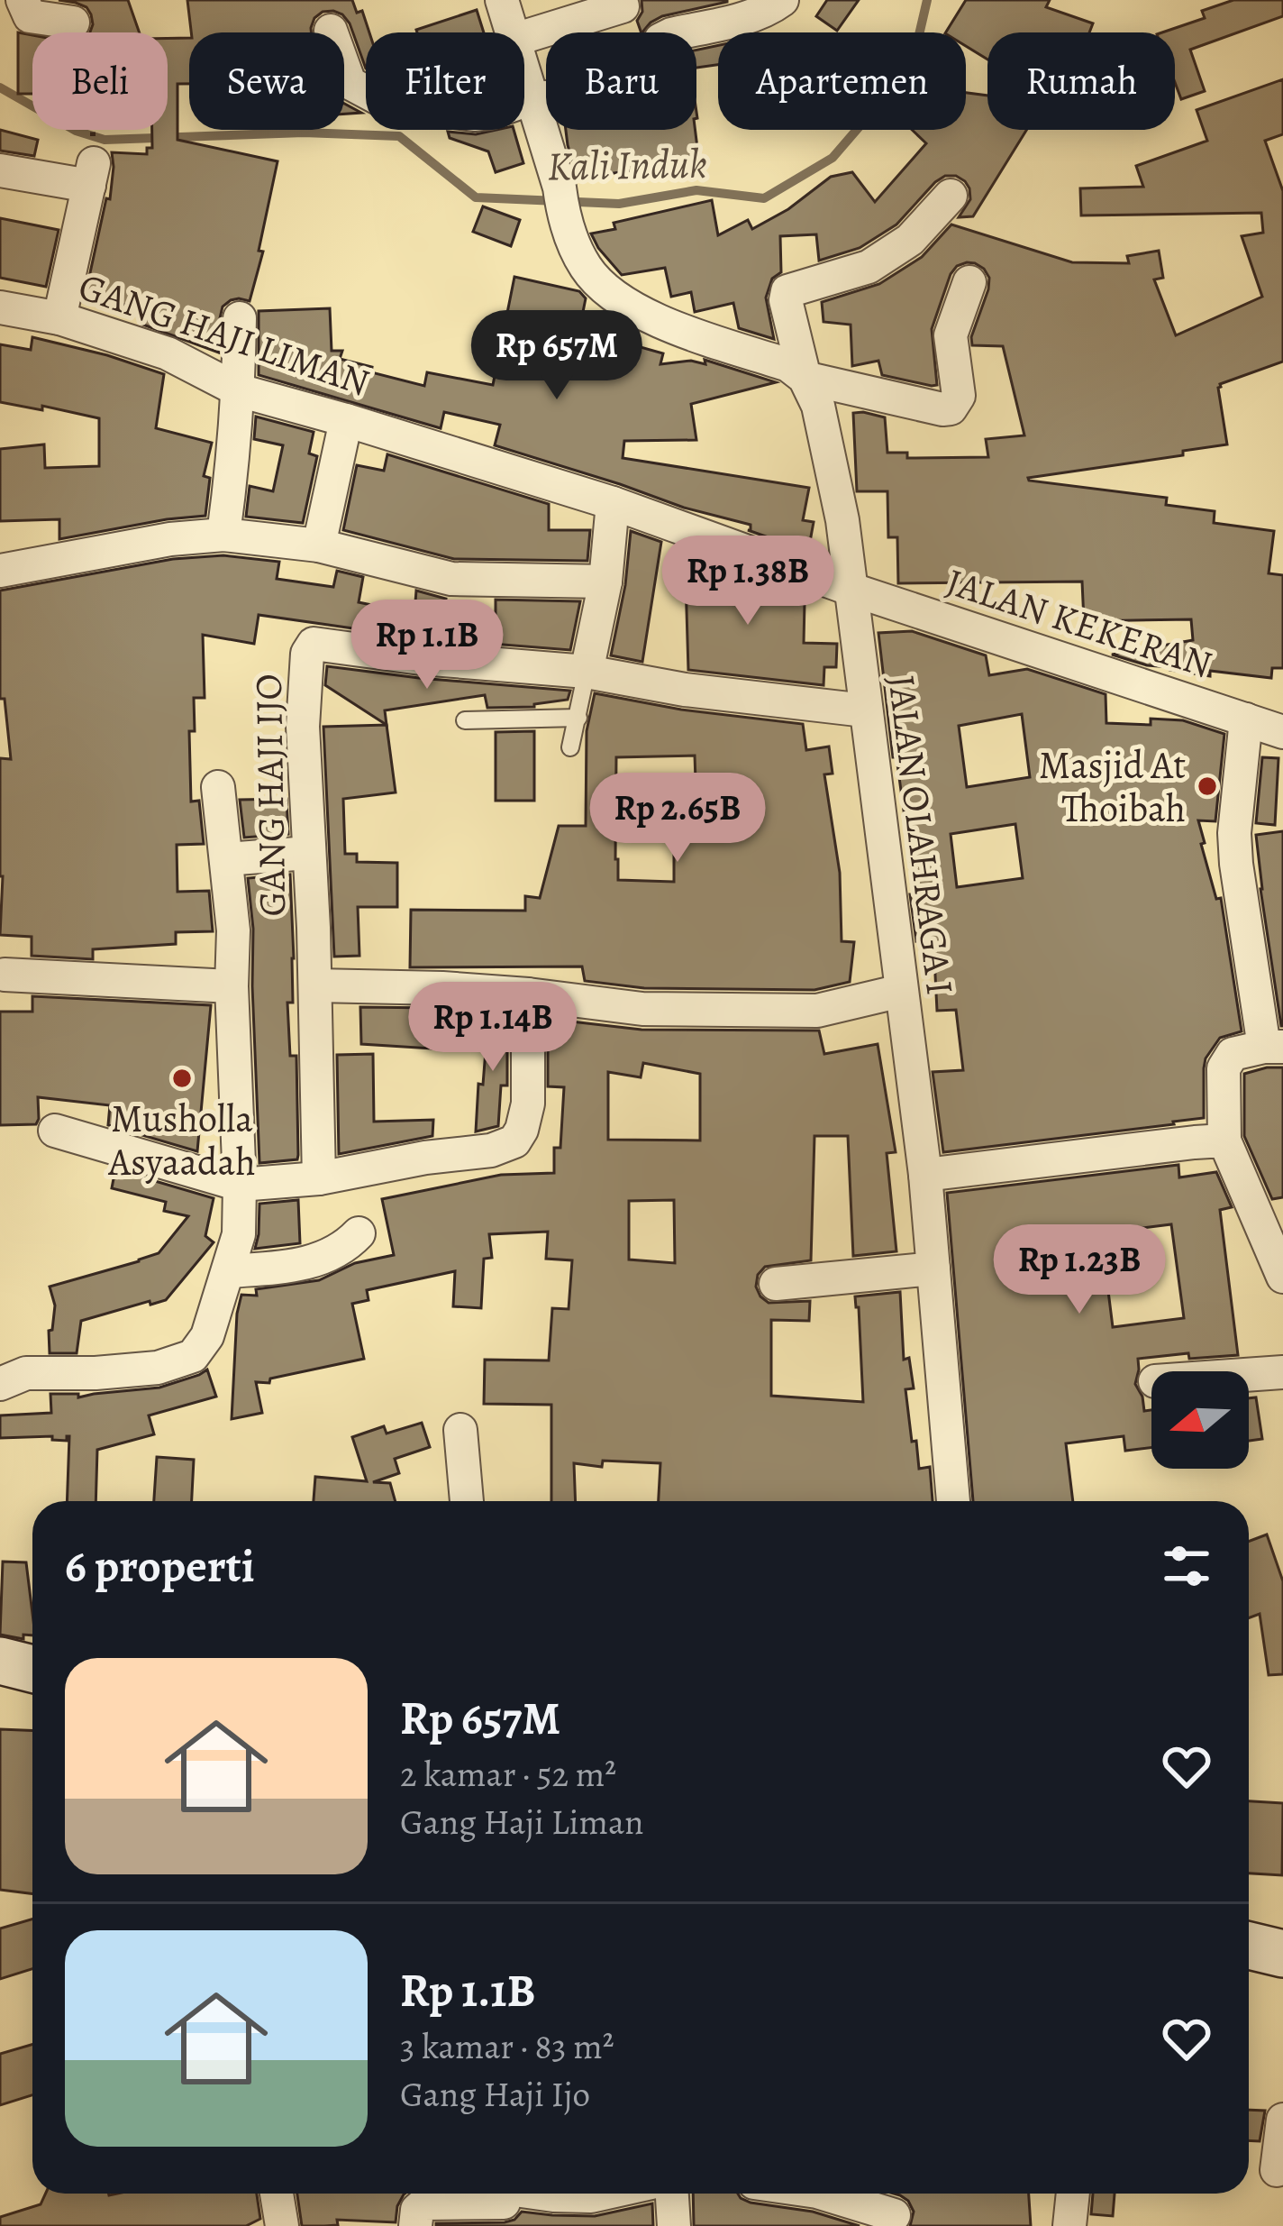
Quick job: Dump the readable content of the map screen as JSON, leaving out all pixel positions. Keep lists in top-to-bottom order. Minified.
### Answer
{"streets":{"street":["GANG HAJI LIMAN","JALAN KEKERAN","GANG HAJI IJO","JALAN OLAHRAGA I"]},"crossings":[["GANG HAJI LIMAN","JALAN KEKERAN"],["GANG HAJI LIMAN","JALAN OLAHRAGA I"],["JALAN KEKERAN","JALAN OLAHRAGA I"],["GANG HAJI IJO","JALAN OLAHRAGA I"]],"water":["Kali Induk"],"places":["Masjid At Thoibah","Musholla Asyaadah"],"north":"left","page":{"chip":["Beli","Sewa","Filter","Baru","Apartemen","Rumah"],"price":["Rp 657M","Rp 1.38B","Rp 1.1B","Rp 2.65B","Rp 1.14B","Rp 1.23B"],"heading":"6 properti","list":[{"name":"Rp 657M","note":"2 kamar · 52 m² · Gang Haji Liman"},{"name":"Rp 1.1B","note":"3 kamar · 83 m² · Gang Haji Ijo"}]}}
